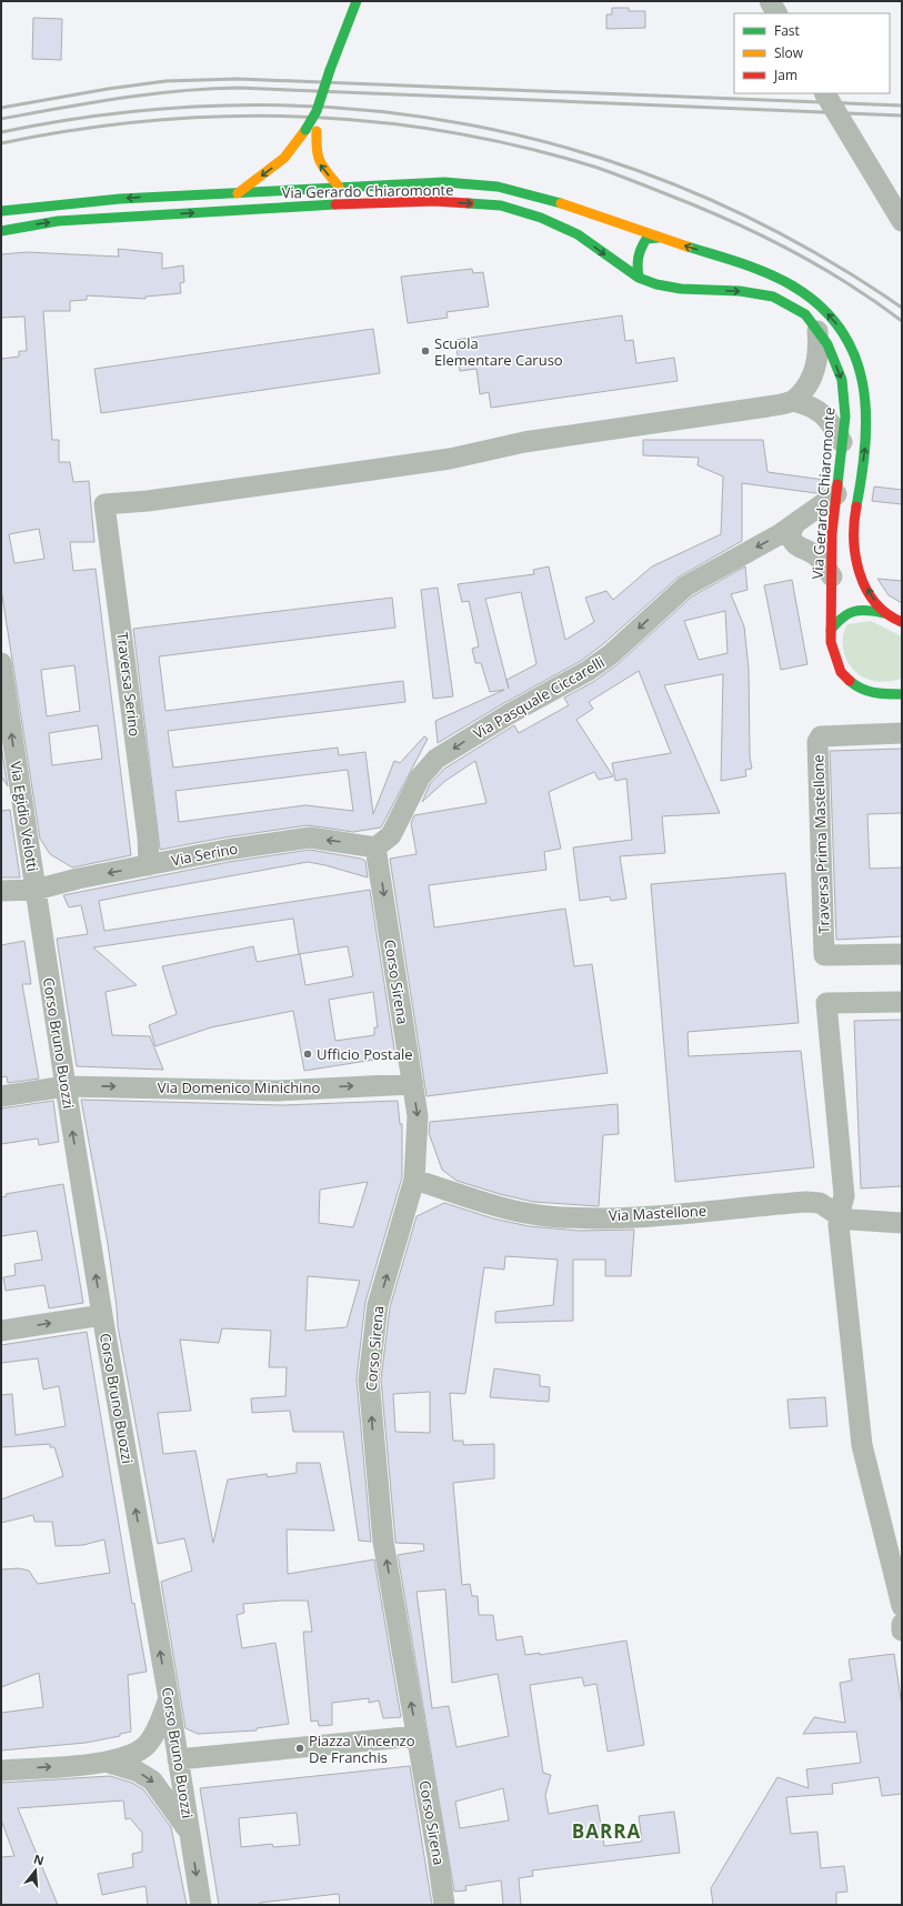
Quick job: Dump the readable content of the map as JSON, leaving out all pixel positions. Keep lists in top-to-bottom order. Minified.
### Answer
{"streets":{"street":["Via Gerardo Chiaromonte","Traversa Serino","Via Pasquale Ciccarelli","Via Egidio Velotti","Traversa Prima Mastellone","Via Serino","Corso Sirena","Corso Bruno Buozzi","Via Domenico Minichino","Via Mastellone"]},"crossings":[["Via Gerardo Chiaromonte","Via Pasquale Ciccarelli"],["Traversa Serino","Via Serino"],["Via Pasquale Ciccarelli","Via Serino"],["Via Pasquale Ciccarelli","Corso Sirena"],["Via Egidio Velotti","Via Serino"],["Via Egidio Velotti","Corso Bruno Buozzi"],["Via Serino","Corso Sirena"],["Via Serino","Corso Bruno Buozzi"],["Corso Sirena","Via Domenico Minichino"],["Corso Sirena","Via Mastellone"],["Corso Bruno Buozzi","Via Domenico Minichino"]],"one_way":["Via Pasquale Ciccarelli","Via Egidio Velotti","Via Serino","Via Domenico Minichino"],"districts":["BARRA"],"places":["Scuola Elementare Caruso","Ufficio Postale","Piazza Vincenzo De Franchis"],"legend":["Fast","Slow","Jam"],"north":"top"}
